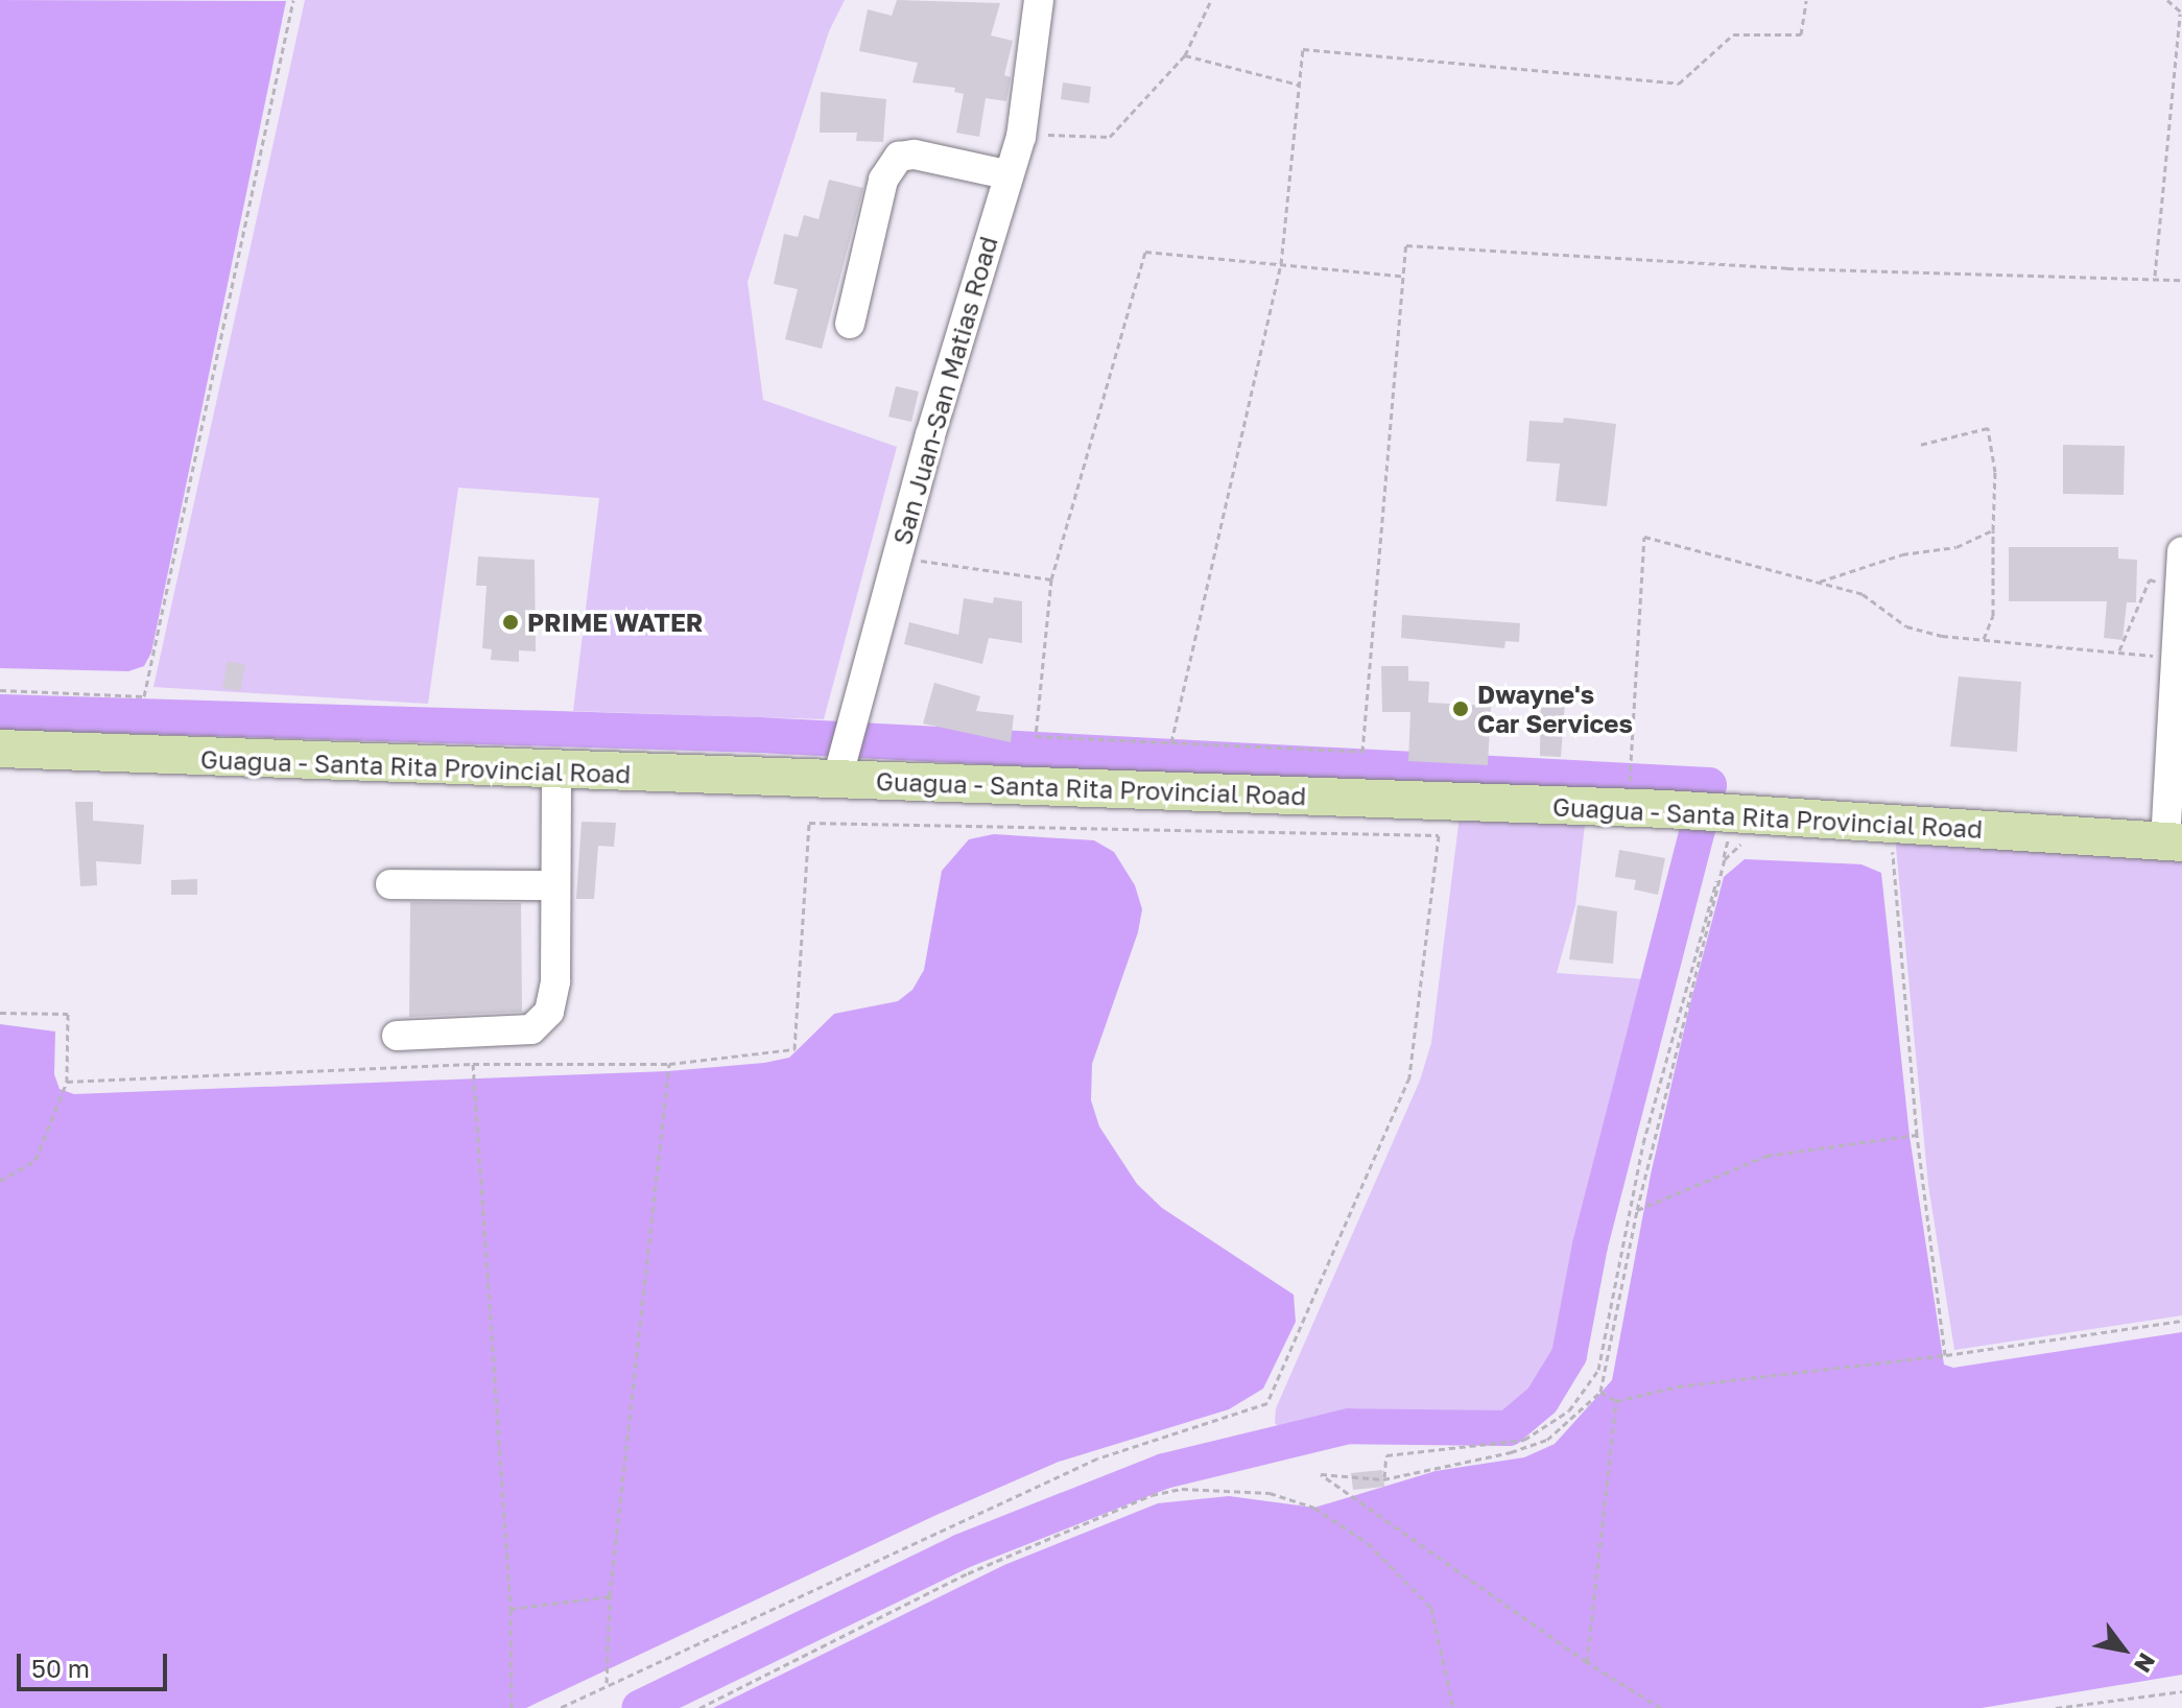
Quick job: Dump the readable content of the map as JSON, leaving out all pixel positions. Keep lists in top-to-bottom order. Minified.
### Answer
{"streets":{"main road":["Guagua - Santa Rita Provincial Road"],"street":["San Juan-San Matias Road"]},"crossings":[["San Juan-San Matias Road","Guagua - Santa Rita Provincial Road"]],"places":["PRIME WATER","Dwayne's Car Services"],"scale_bar":"50 m","north":"bottom right"}
